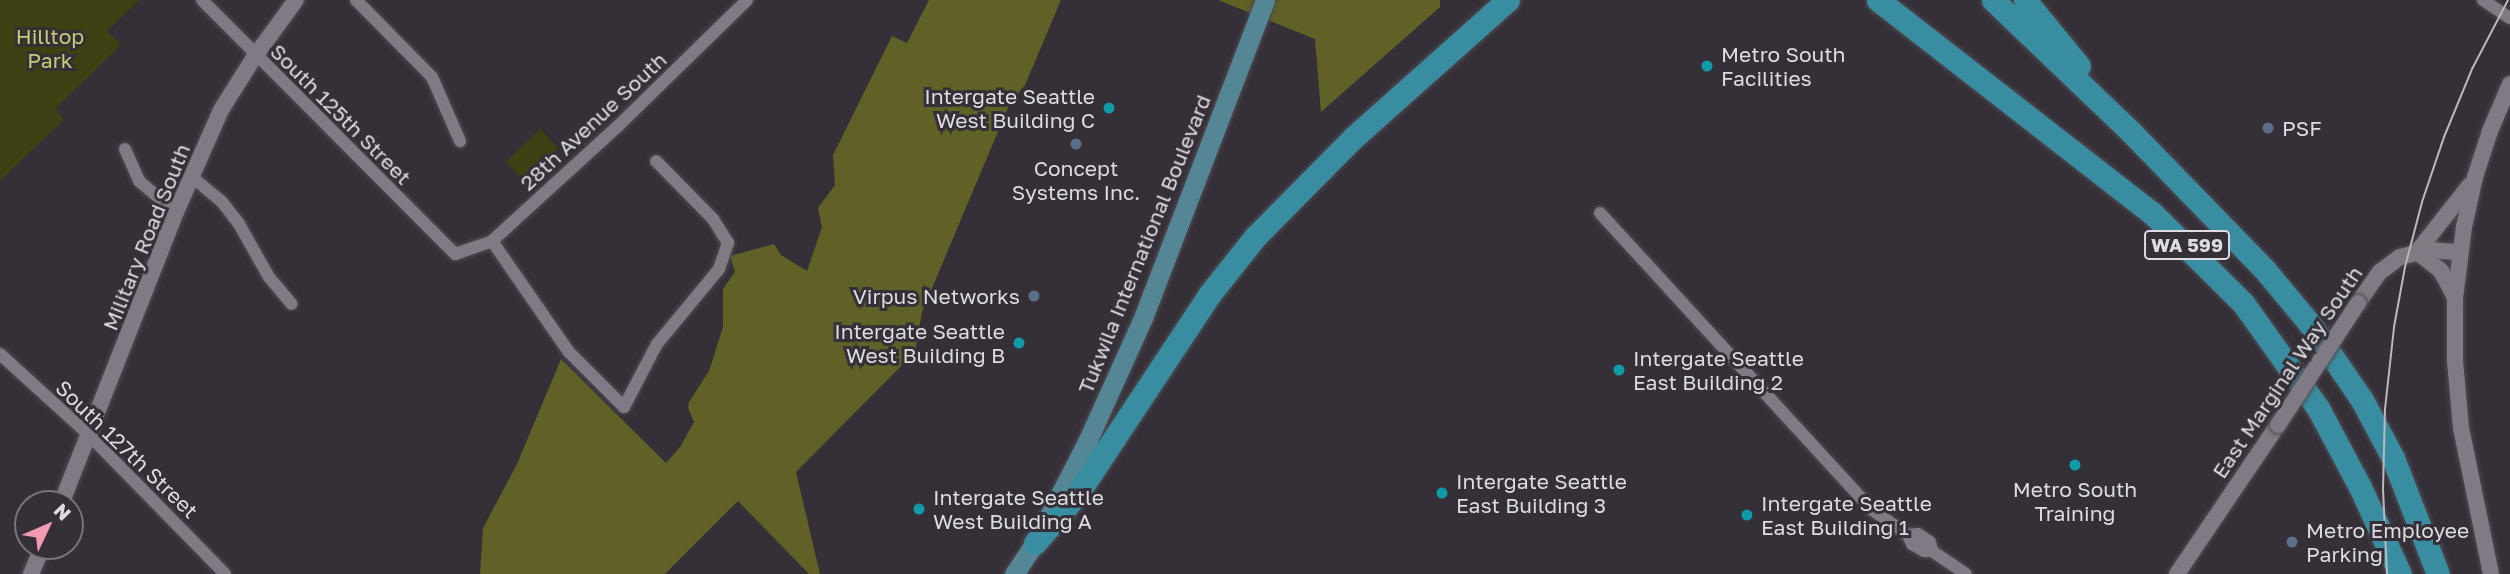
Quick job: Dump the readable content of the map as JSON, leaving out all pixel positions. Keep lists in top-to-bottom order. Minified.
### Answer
{"streets":{"highway":["WA 599"],"main road":["Tukwila International Boulevard"],"street":["South 125th Street","28th Avenue South","Military Road South","East Marginal Way South","South 127th Street"]},"crossings":[["South 125th Street","28th Avenue South"],["South 125th Street","Military Road South"],["Military Road South","South 127th Street"]],"parks":["Hilltop Park"],"places":["Metro South Facilities","Intergate Seattle West Building C","PSF","Concept Systems Inc.","Virpus Networks","Intergate Seattle West Building B","Intergate Seattle East Building 2","Metro South Training","Intergate Seattle East Building 3","Intergate Seattle West Building A","Intergate Seattle East Building 1","Metro Employee Parking"],"north":"top right"}
